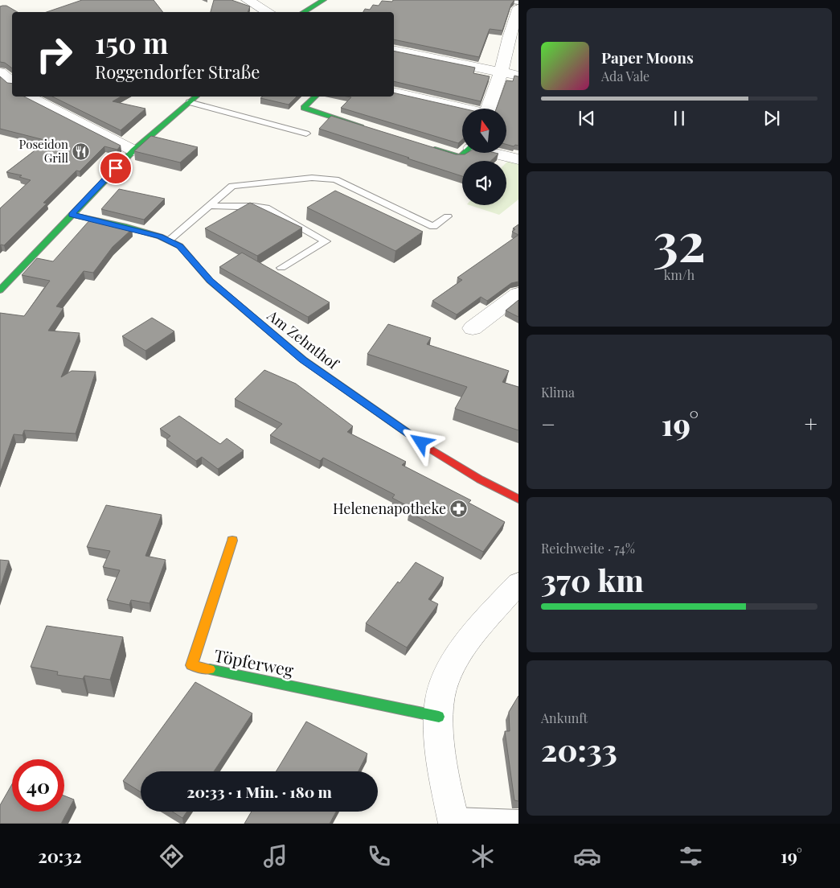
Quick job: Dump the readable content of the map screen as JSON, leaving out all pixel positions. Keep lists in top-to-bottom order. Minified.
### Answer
{"streets":{"street":["Am Zehnthof","Töpferweg"]},"places":{"restaurant":["Poseidon Grill"],"pharmacy":["Helenenapotheke"]},"north":"top","page":{"turn":["150 m","Roggendorfer Straße"],"song":["Paper Moons","Ada Vale"],"tile":[["32","km/h"],"Klima",["Reichweite · 74%","370 km"],["Ankunft","20:33"]],"heat":["−","19°","+"],"limit":"40","trip":"20:33 · 1 Min. · 180 m","tabs":["20:32","19°"]}}
